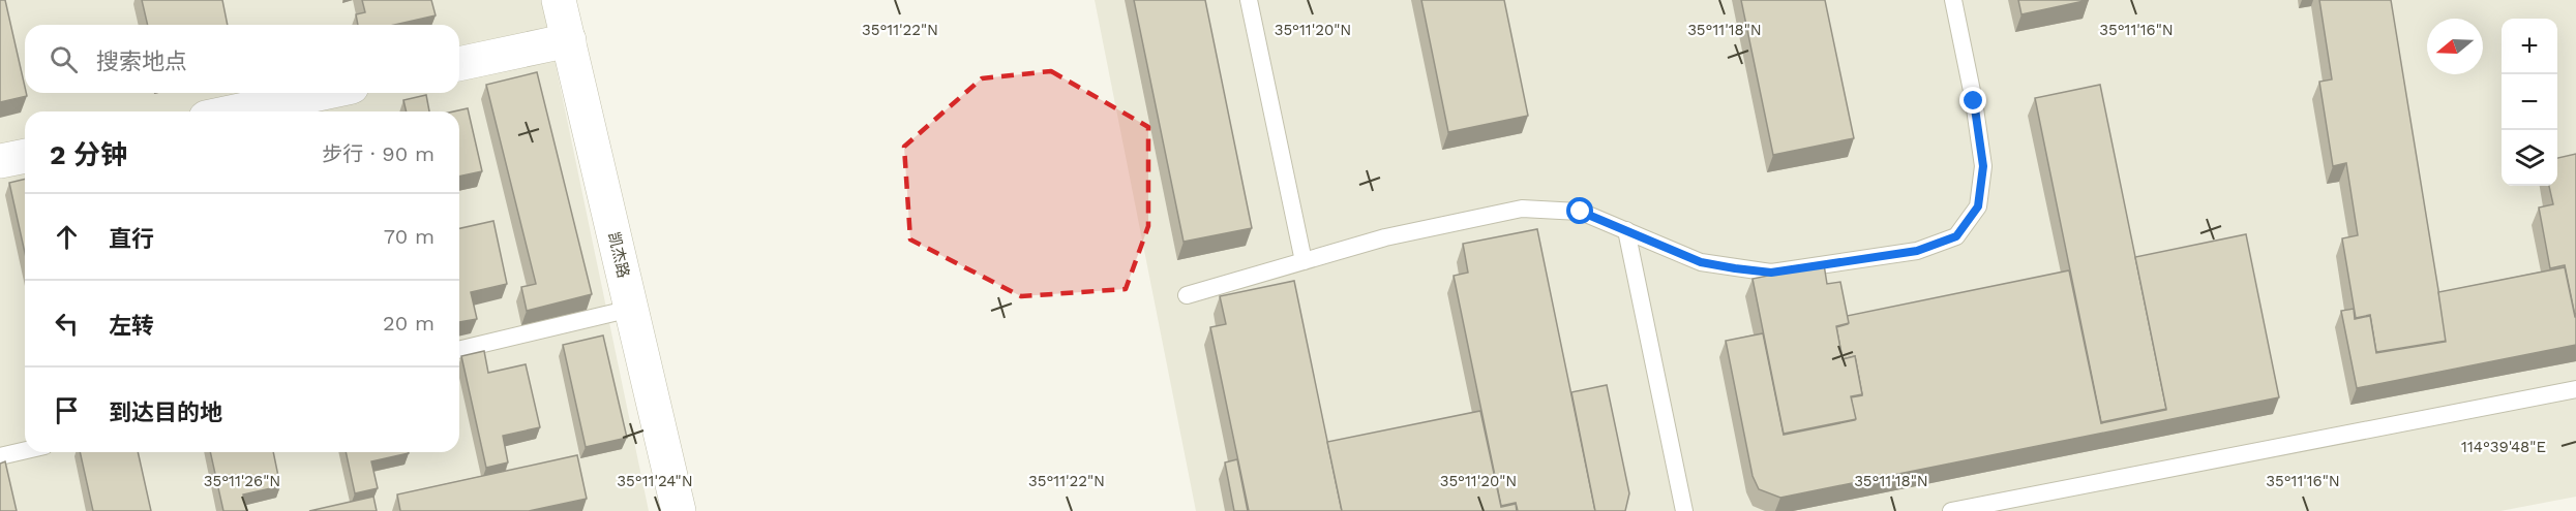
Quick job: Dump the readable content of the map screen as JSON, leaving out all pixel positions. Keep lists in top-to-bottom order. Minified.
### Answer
{"streets":{"street":["凯杰路"]},"north":"left","page":{"map_buttons":["+","−"],"search":"搜索地点","heading":["2 分钟","步行 · 90 m"],"list":[["直行","70 m"],["左转","20 m"],"到达目的地"]},"coordinates":["35°11'22\"N","35°11'18\"N","35°11'20\"N","35°11'16\"N","114°39'48\"E","35°11'26\"N","35°11'24\"N"]}
